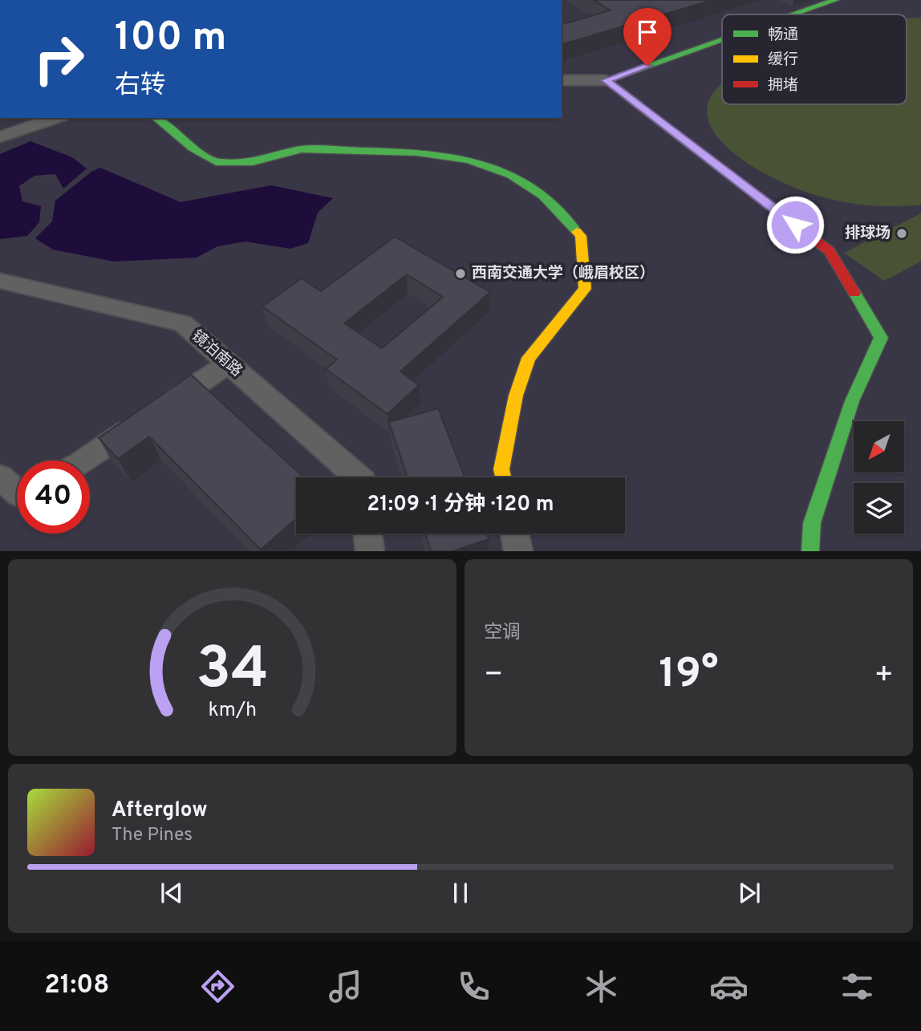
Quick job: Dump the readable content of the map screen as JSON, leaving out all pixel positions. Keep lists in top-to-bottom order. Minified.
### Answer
{"streets":{"street":["镜泊南路"]},"places":["排球场","西南交通大学（峨眉校区）"],"legend":["畅通","缓行","拥堵"],"north":"bottom left","page":{"turn":["100 m","右转"],"limit":"40","trip":"21:09 · 1 分钟 · 120 m","tile":"空调","heat":["−","19°","+"],"song":["Afterglow","The Pines"],"tabs":"21:08","gauge":["34","km/h"]}}
